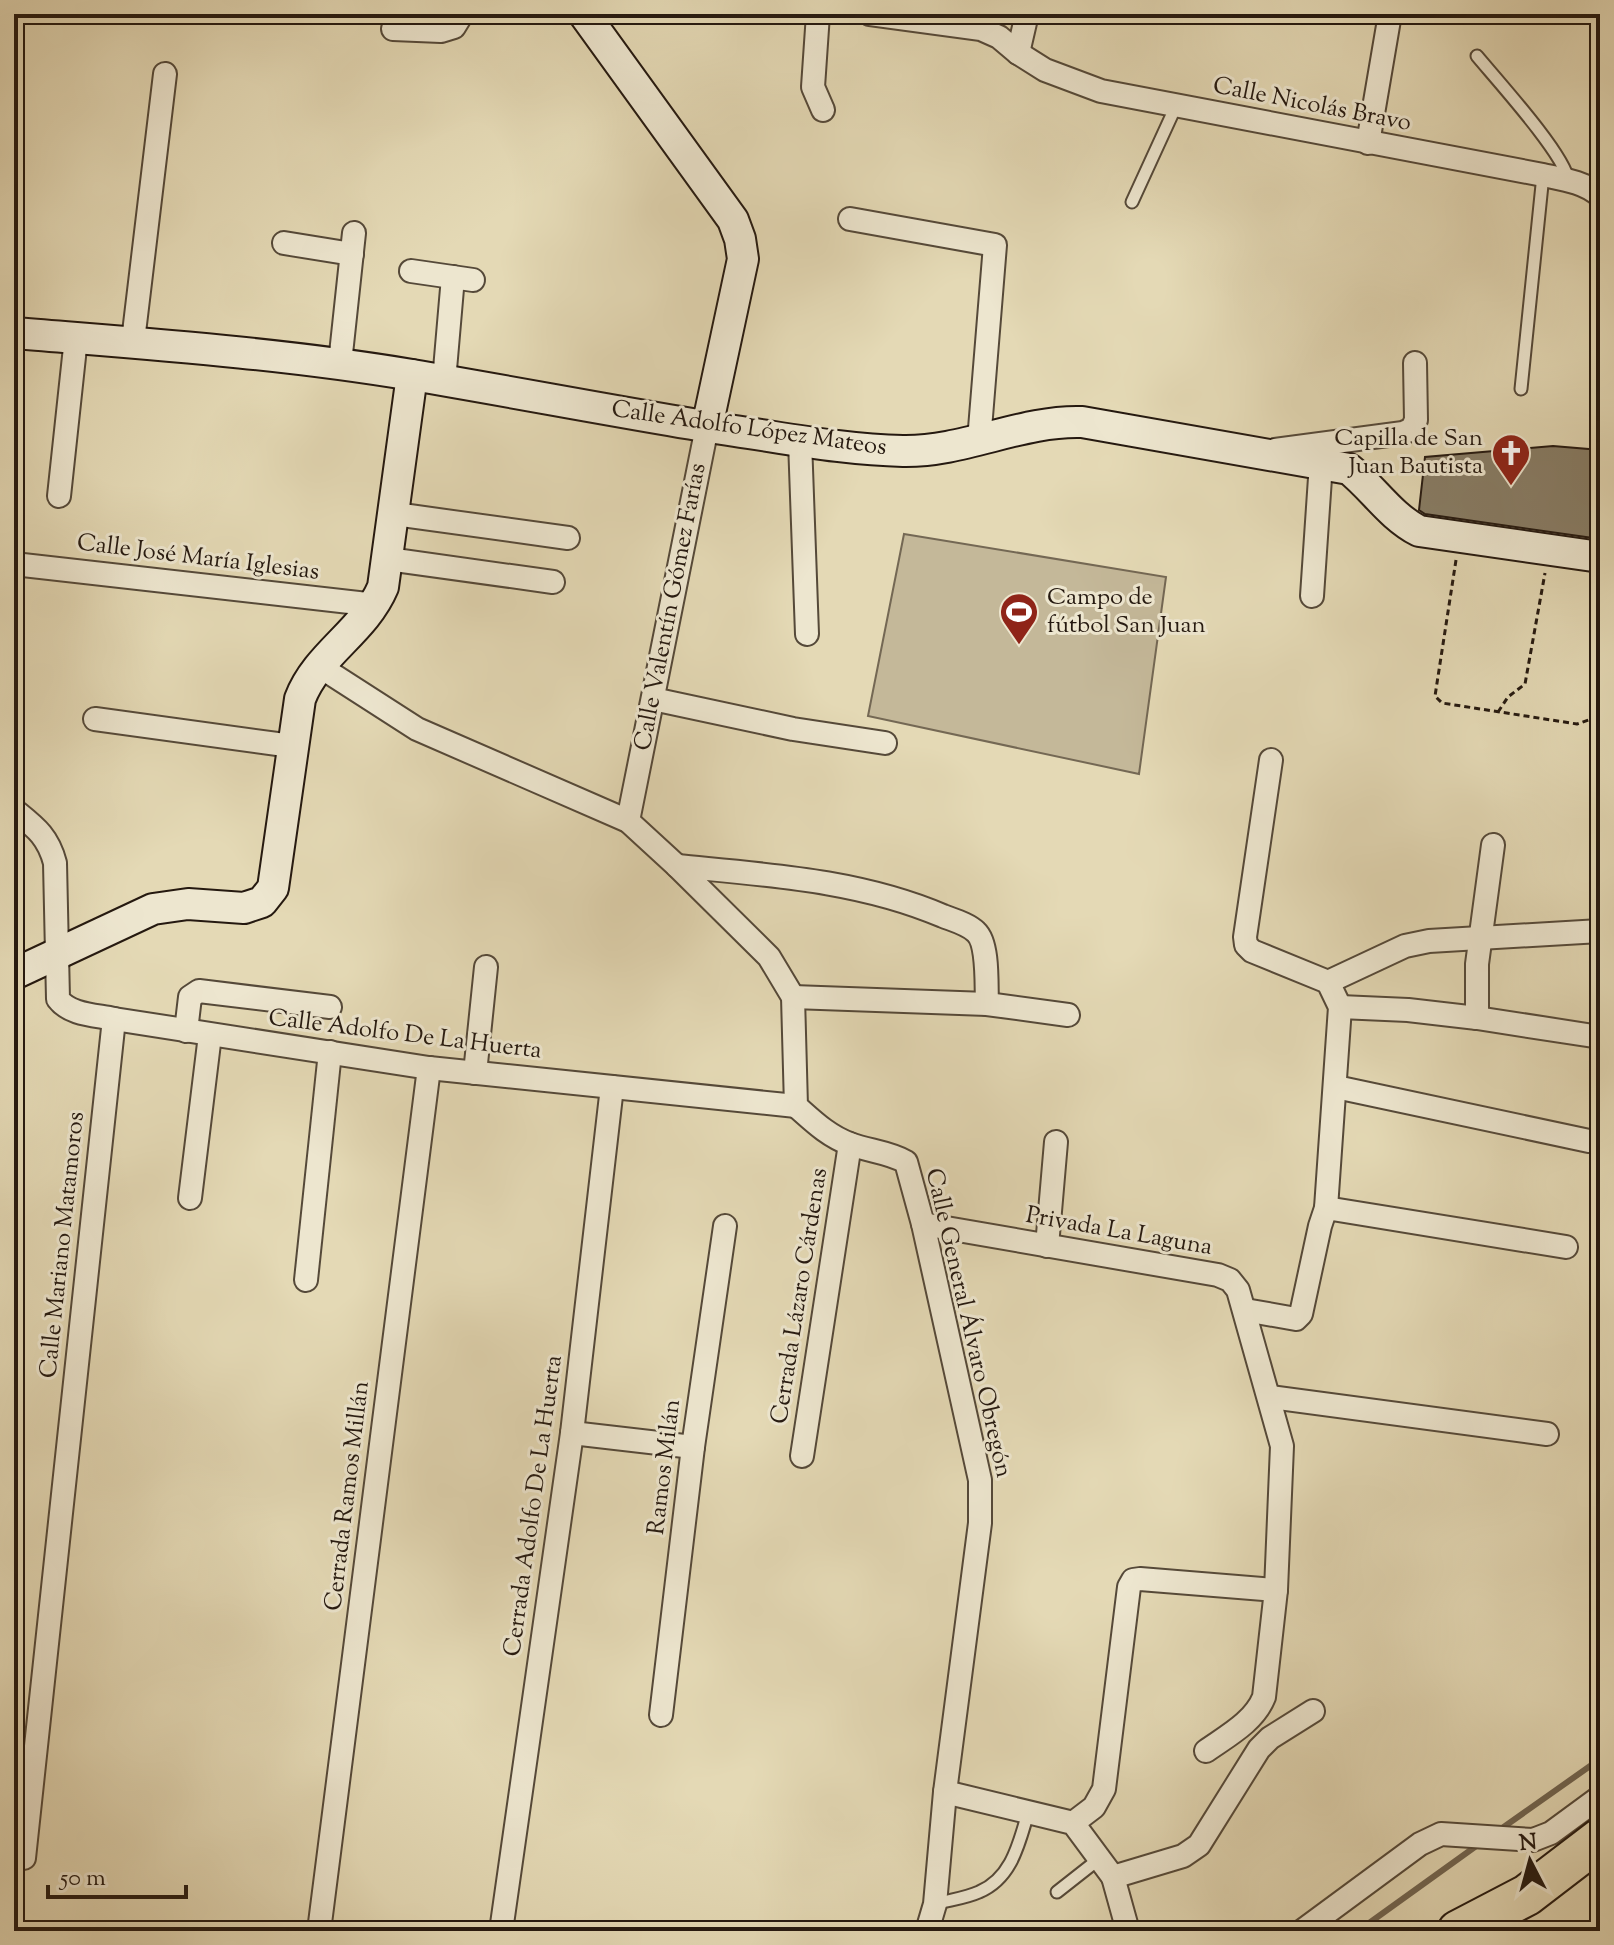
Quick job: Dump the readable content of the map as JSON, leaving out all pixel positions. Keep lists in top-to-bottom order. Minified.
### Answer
{"streets":{"main road":["Calle Adolfo López Mateos","Calle Valentín Gómez Farías"],"street":["Calle Nicolás Bravo","Calle José María Iglesias","Calle Adolfo De La Huerta","Privada La Laguna","Calle Mariano Matamoros","Cerrada Lázaro Cárdenas","Calle General Álvaro Obregón","Ramos Milán","Cerrada Ramos Millán","Cerrada Adolfo De La Huerta"]},"crossings":[["Calle Adolfo López Mateos","Calle Valentín Gómez Farías"],["Calle Adolfo De La Huerta","Calle Mariano Matamoros"],["Calle Adolfo De La Huerta","Calle General Álvaro Obregón"],["Calle Adolfo De La Huerta","Cerrada Ramos Millán"],["Calle Adolfo De La Huerta","Cerrada Adolfo De La Huerta"],["Privada La Laguna","Calle General Álvaro Obregón"],["Cerrada Lázaro Cárdenas","Calle General Álvaro Obregón"]],"places":{"church":["Capilla de San Juan Bautista"],"sports":["Campo de fútbol San Juan"]},"scale_bar":"50 m","north":"top"}
